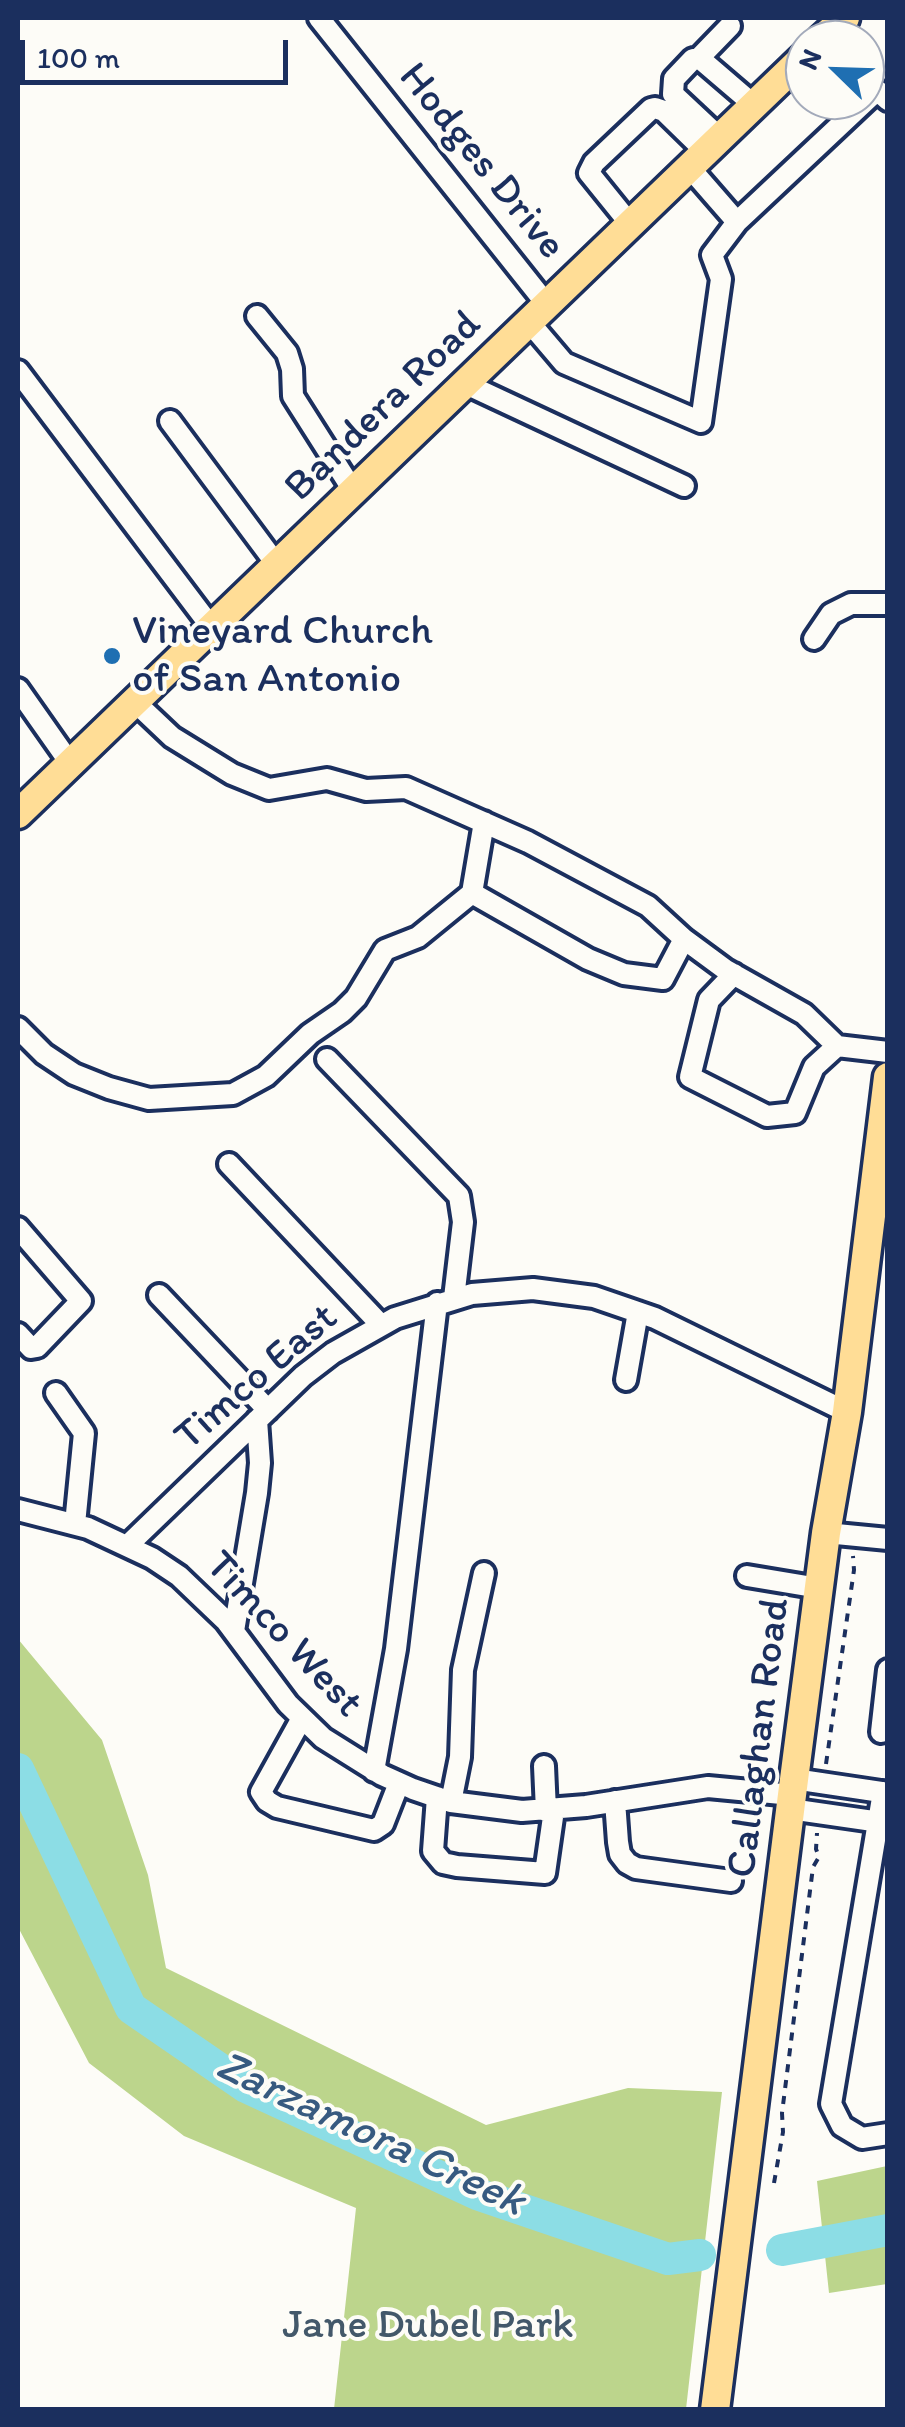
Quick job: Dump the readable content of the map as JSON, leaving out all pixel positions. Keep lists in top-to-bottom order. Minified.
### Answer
{"streets":{"main road":["Bandera Road","Callaghan Road"],"street":["Hodges Drive","Timco East","Timco West"]},"crossings":[["Hodges Drive","Bandera Road"],["Timco East","Timco West"],["Timco East","Callaghan Road"],["Timco West","Callaghan Road"]],"water":["Zarzamora Creek"],"parks":["Jane Dubel Park"],"places":["Vineyard Church of San Antonio"],"scale_bar":"100 m","north":"top left"}
